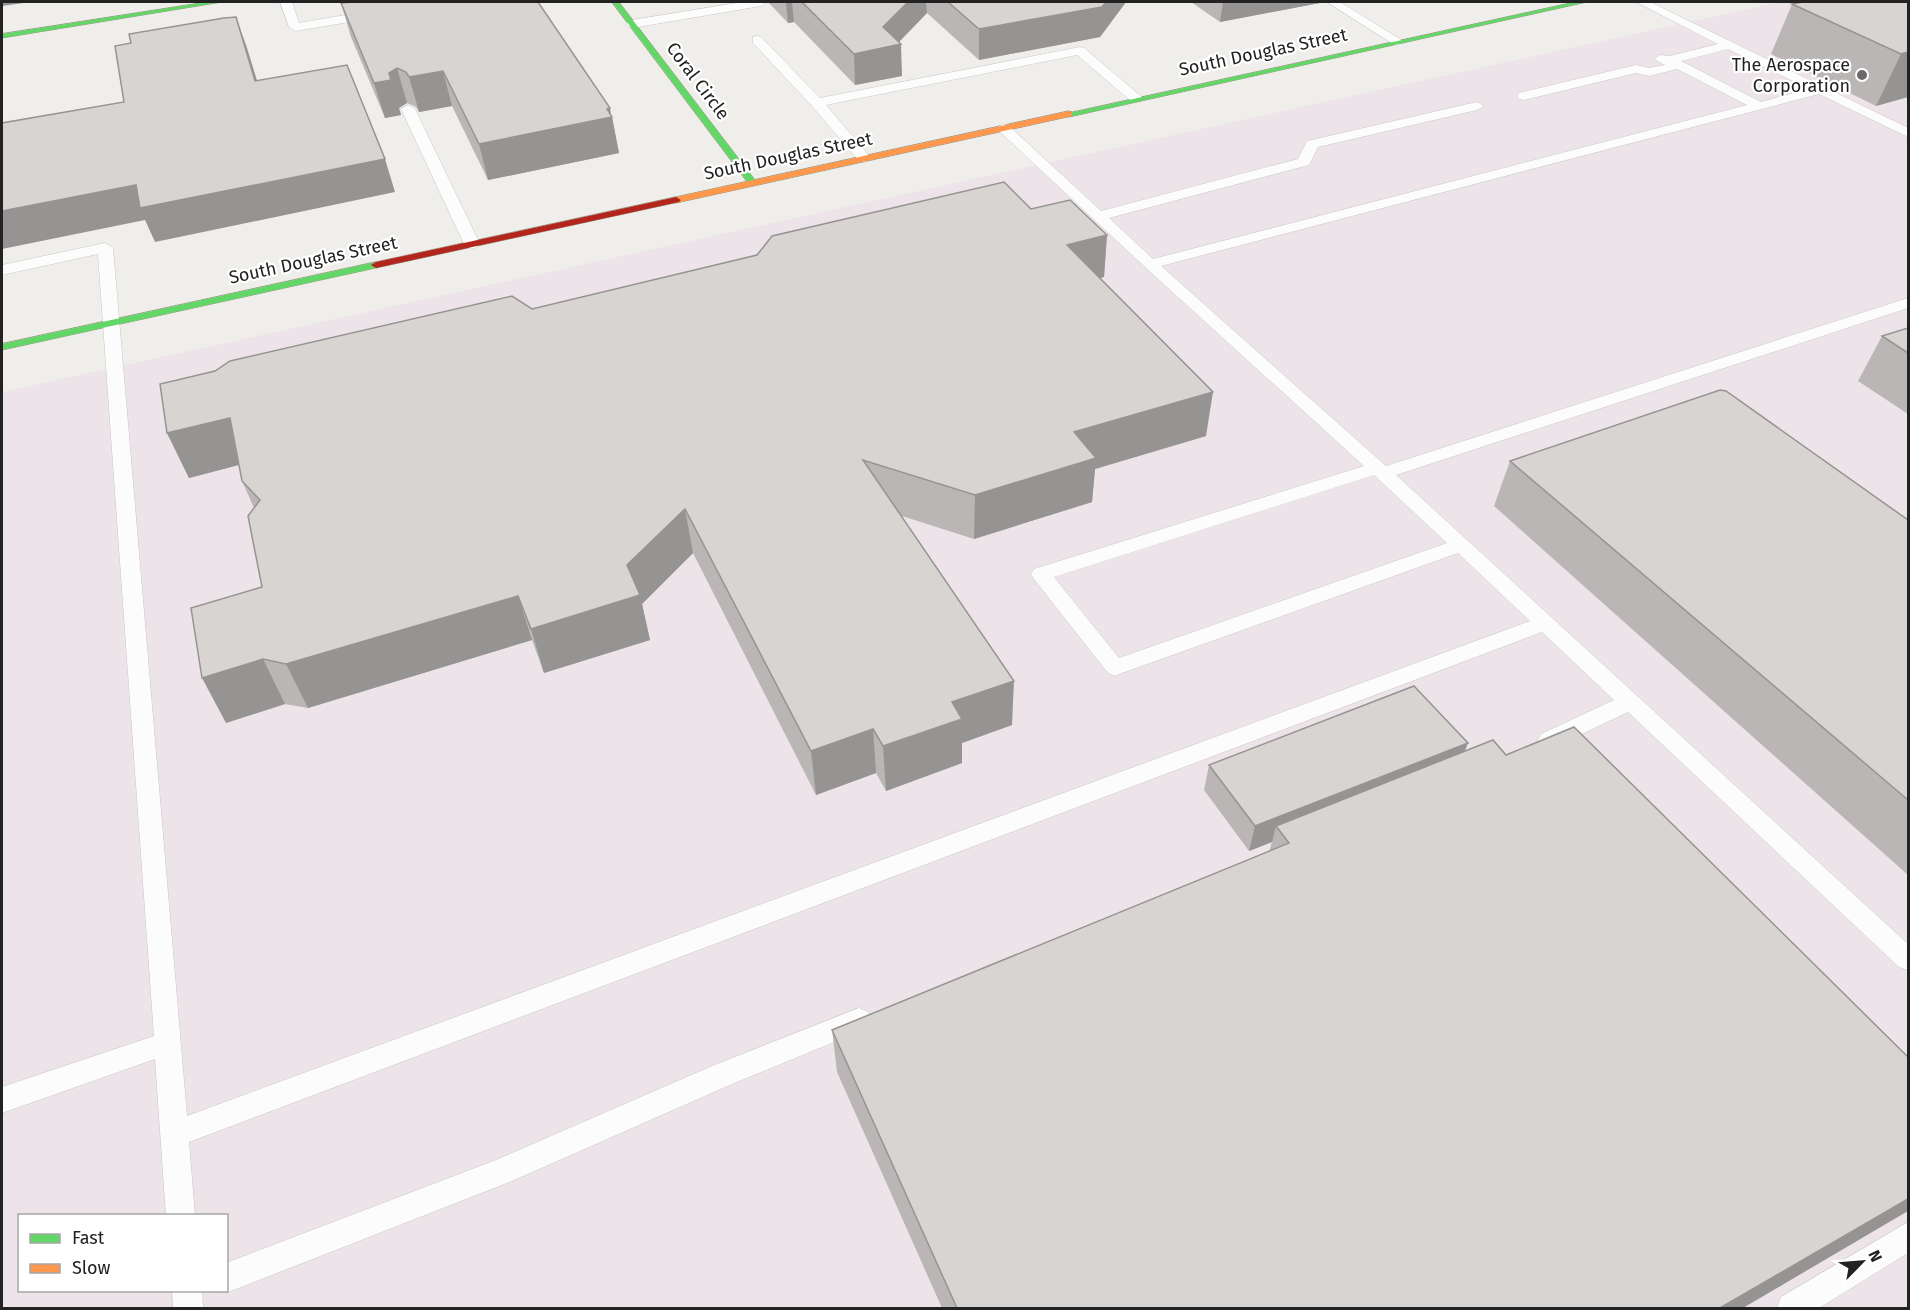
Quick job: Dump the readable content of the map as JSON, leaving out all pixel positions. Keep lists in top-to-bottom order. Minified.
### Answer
{"streets":{"street":["South Douglas Street","Coral Circle"]},"crossings":[["South Douglas Street","Coral Circle"]],"places":["The Aerospace Corporation"],"legend":["Fast","Slow"],"north":"top right"}
